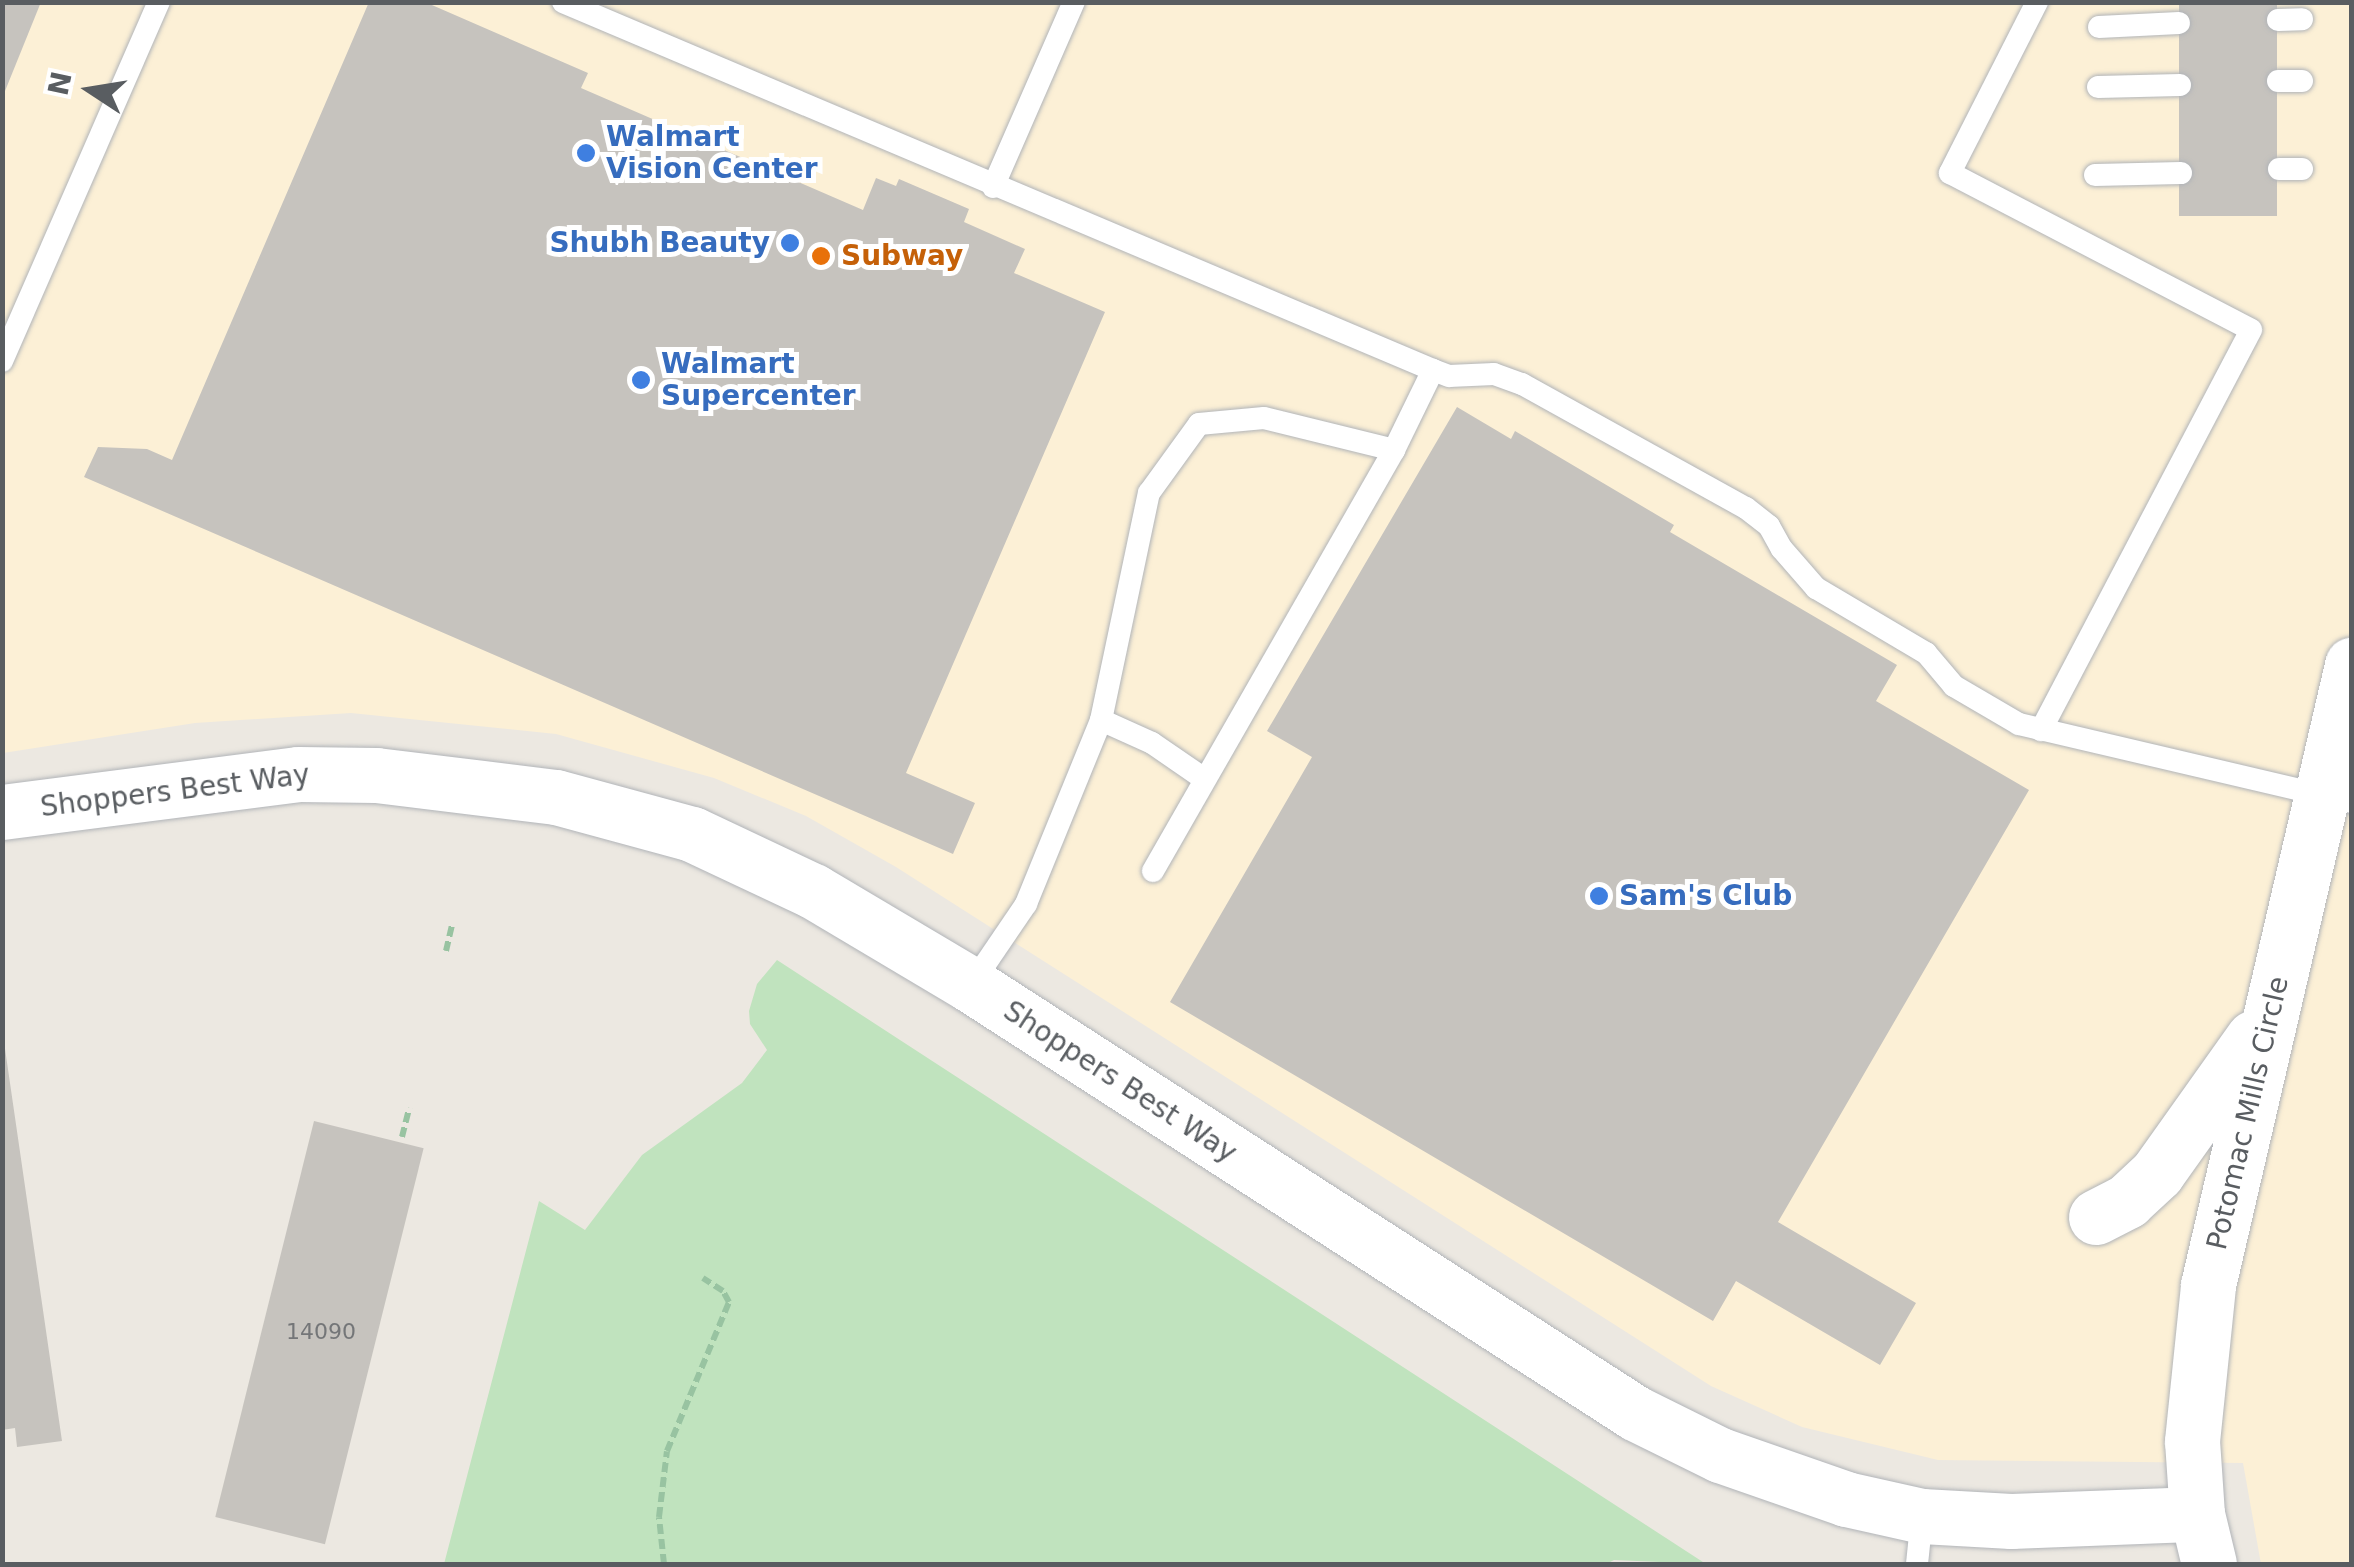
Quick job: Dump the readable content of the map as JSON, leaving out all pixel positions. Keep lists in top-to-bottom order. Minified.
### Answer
{"streets":{"street":["Shoppers Best Way","Potomac Mills Circle"]},"crossings":[["Shoppers Best Way","Potomac Mills Circle"]],"places":["Walmart Vision Center","Shubh Beauty","Subway","Walmart Supercenter","Sam's Club"],"house_numbers":["14090"],"north":"left"}
